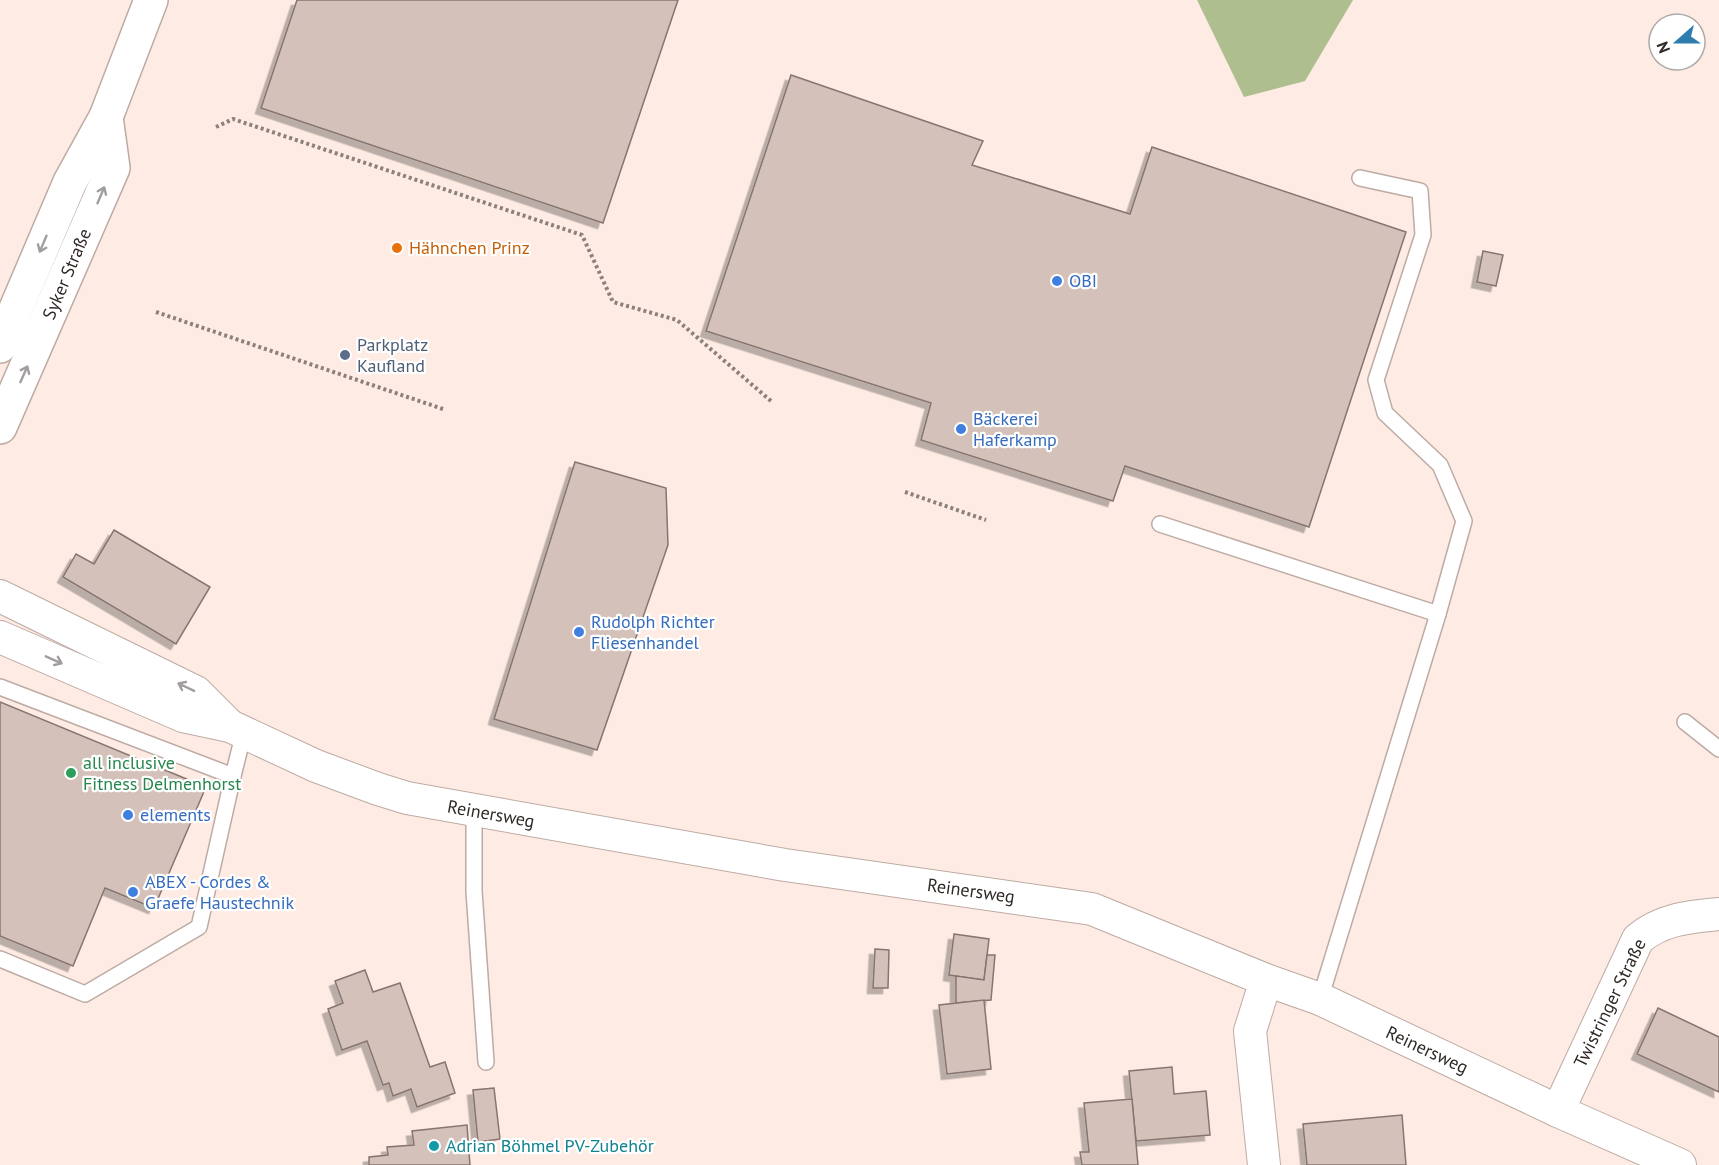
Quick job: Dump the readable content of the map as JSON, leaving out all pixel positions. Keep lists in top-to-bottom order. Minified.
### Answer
{"streets":{"main road":["Syker Straße"],"street":["Reinersweg","Twistringer Straße"]},"crossings":[["Reinersweg","Twistringer Straße"]],"places":["Hähnchen Prinz","OBI","Parkplatz Kaufland","Bäckerei Haferkamp","Rudolph Richter Fliesenhandel","all inclusive Fitness Delmenhorst","elements","ABEX - Cordes & Graefe Haustechnik","Adrian Böhmel PV-Zubehör"],"north":"left"}
